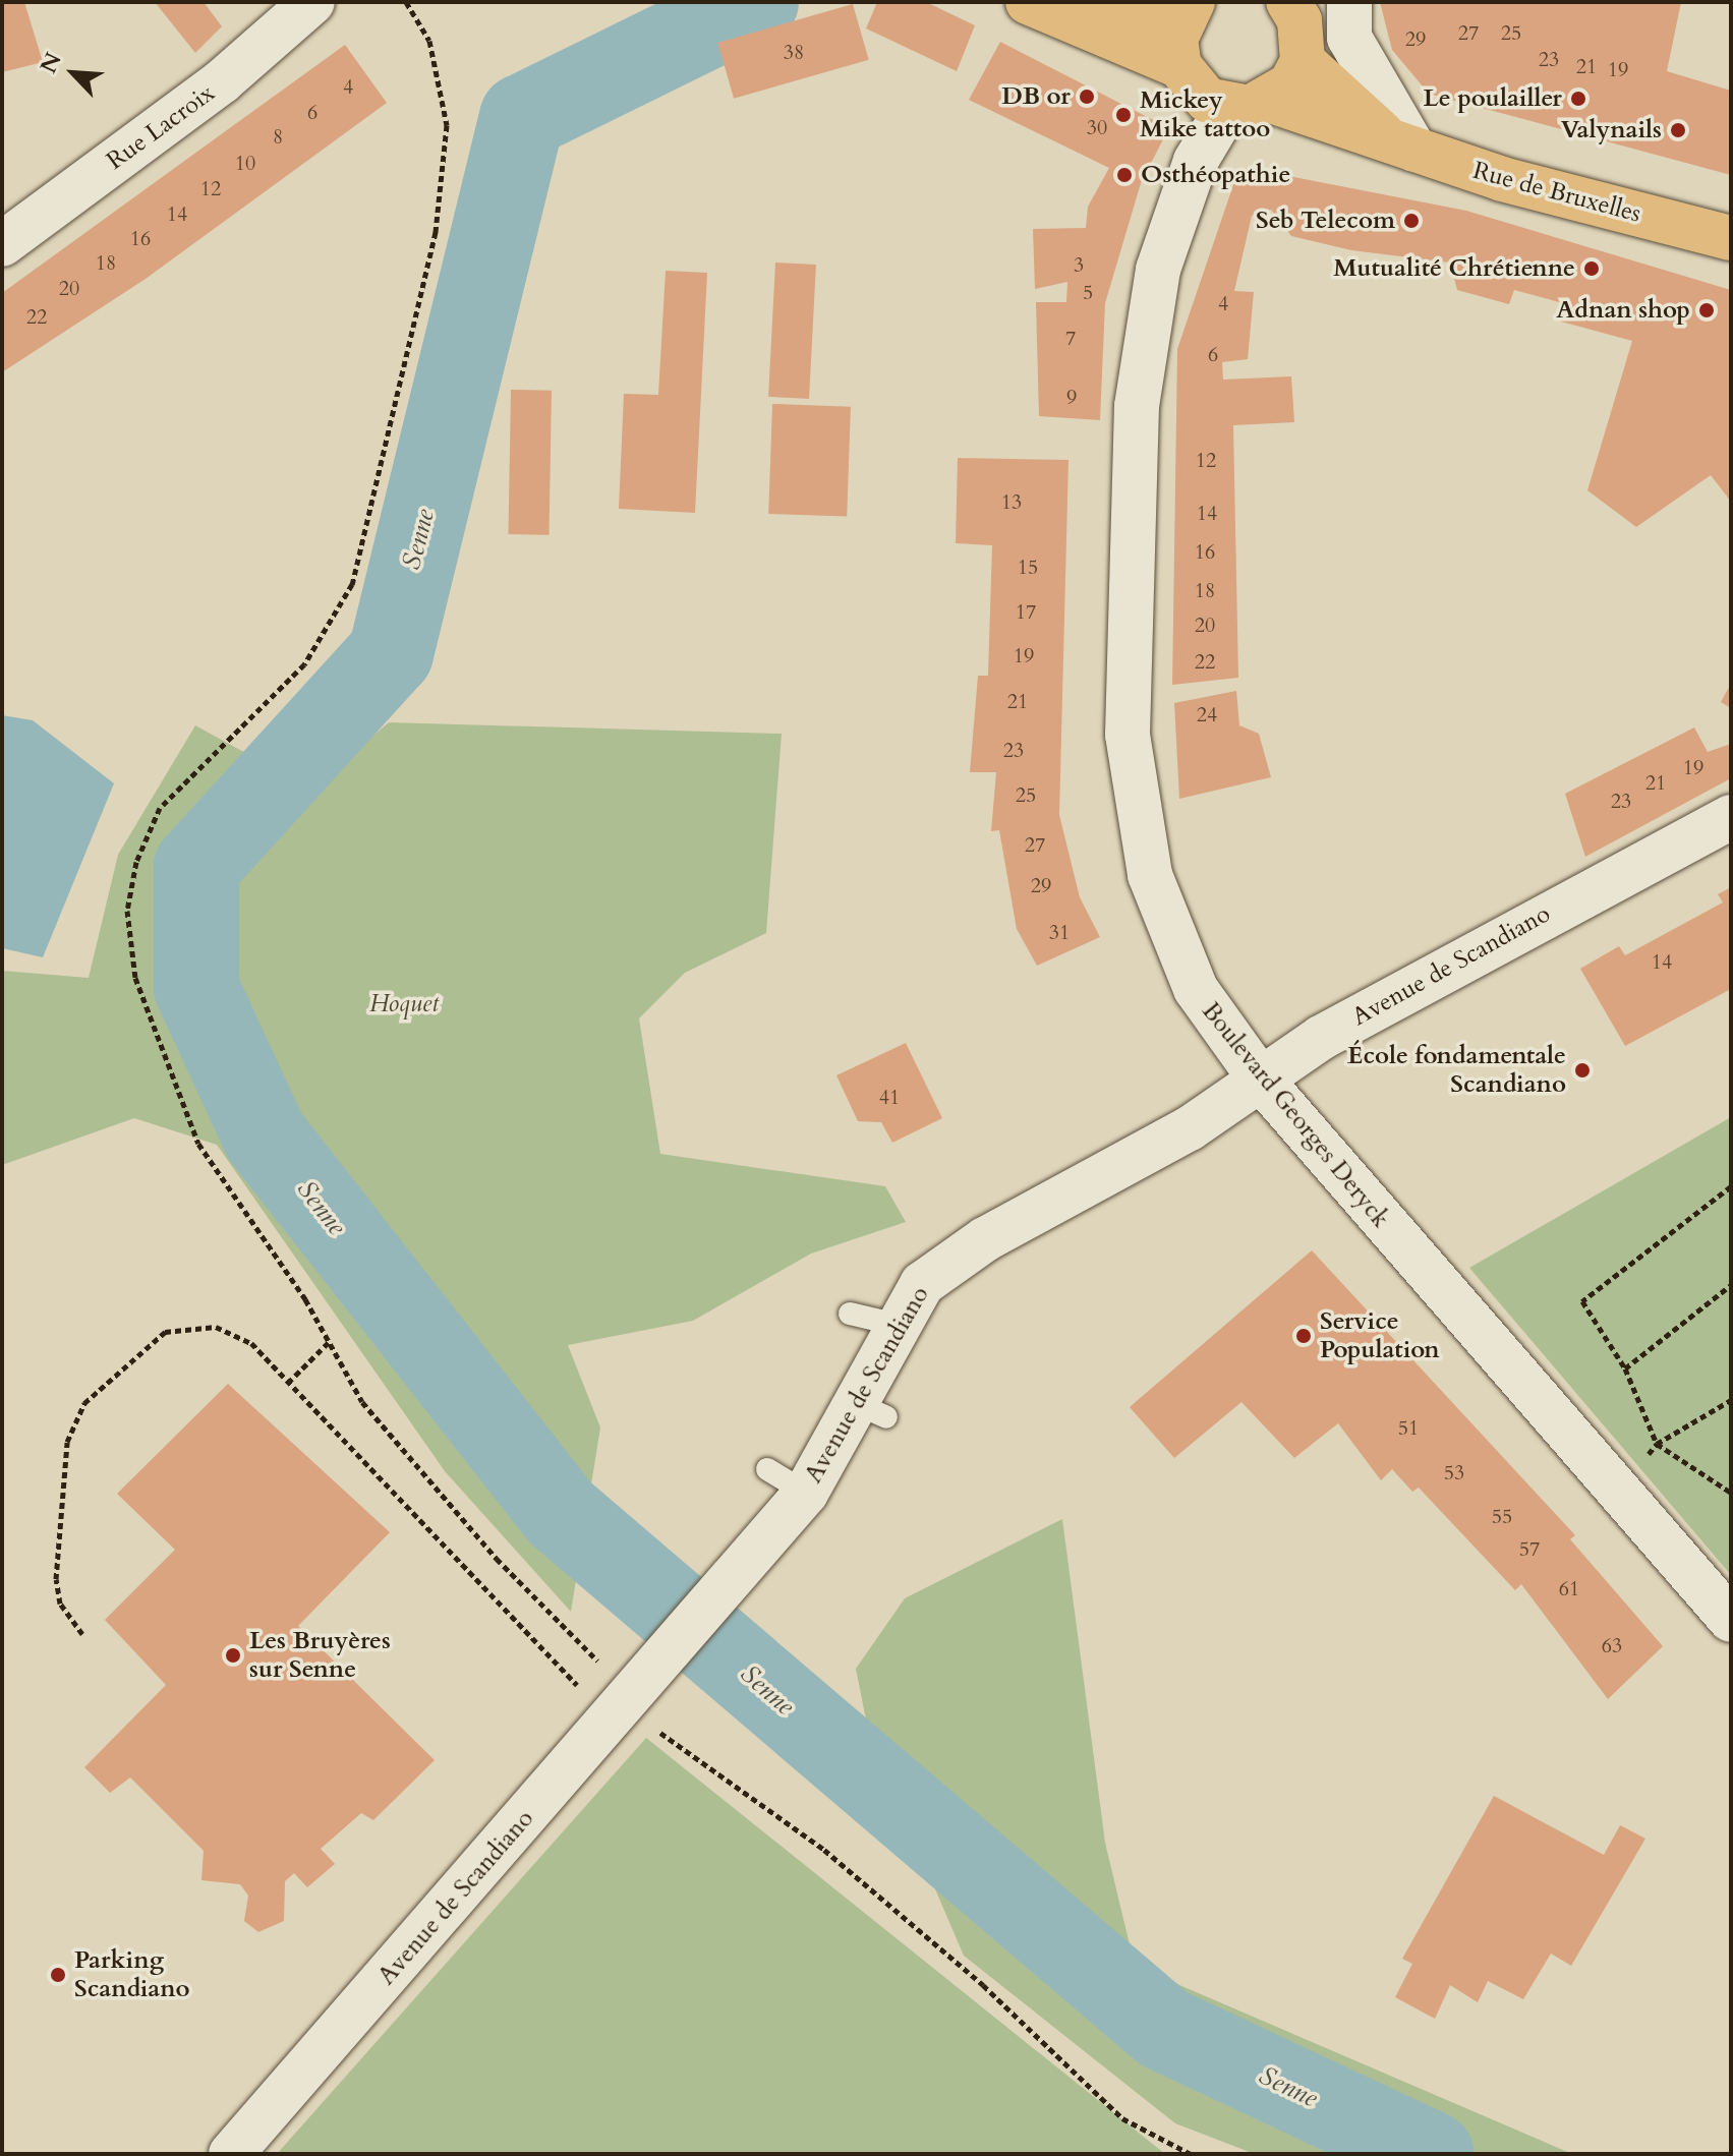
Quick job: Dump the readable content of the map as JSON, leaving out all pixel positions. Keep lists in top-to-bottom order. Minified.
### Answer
{"streets":{"main road":["Rue de Bruxelles"],"street":["Rue Lacroix","Avenue de Scandiano","Boulevard Georges Deryck"]},"crossings":[["Rue de Bruxelles","Boulevard Georges Deryck"],["Avenue de Scandiano","Boulevard Georges Deryck"]],"water":["Senne"],"parks":["Hoquet"],"places":["DB or","Le poulailler","Mickey Mike tattoo","Valynails","Osthéopathie","Seb Telecom","Mutualité Chrétienne","Adnan shop","École fondamentale Scandiano","Service Population","Les Bruyères sur Senne","Parking Scandiano"],"house_numbers":["27","25","29","38","23","21","19","4","6","30","8","10","12","14","16","18","3","20","5","4","22","7","6","9","12","13","14","16","15","18","17","20","19","22","21","24","23","19","21","25","23","27","29","31","14","41","51","53","55","57","61","63"],"north":"top left"}
